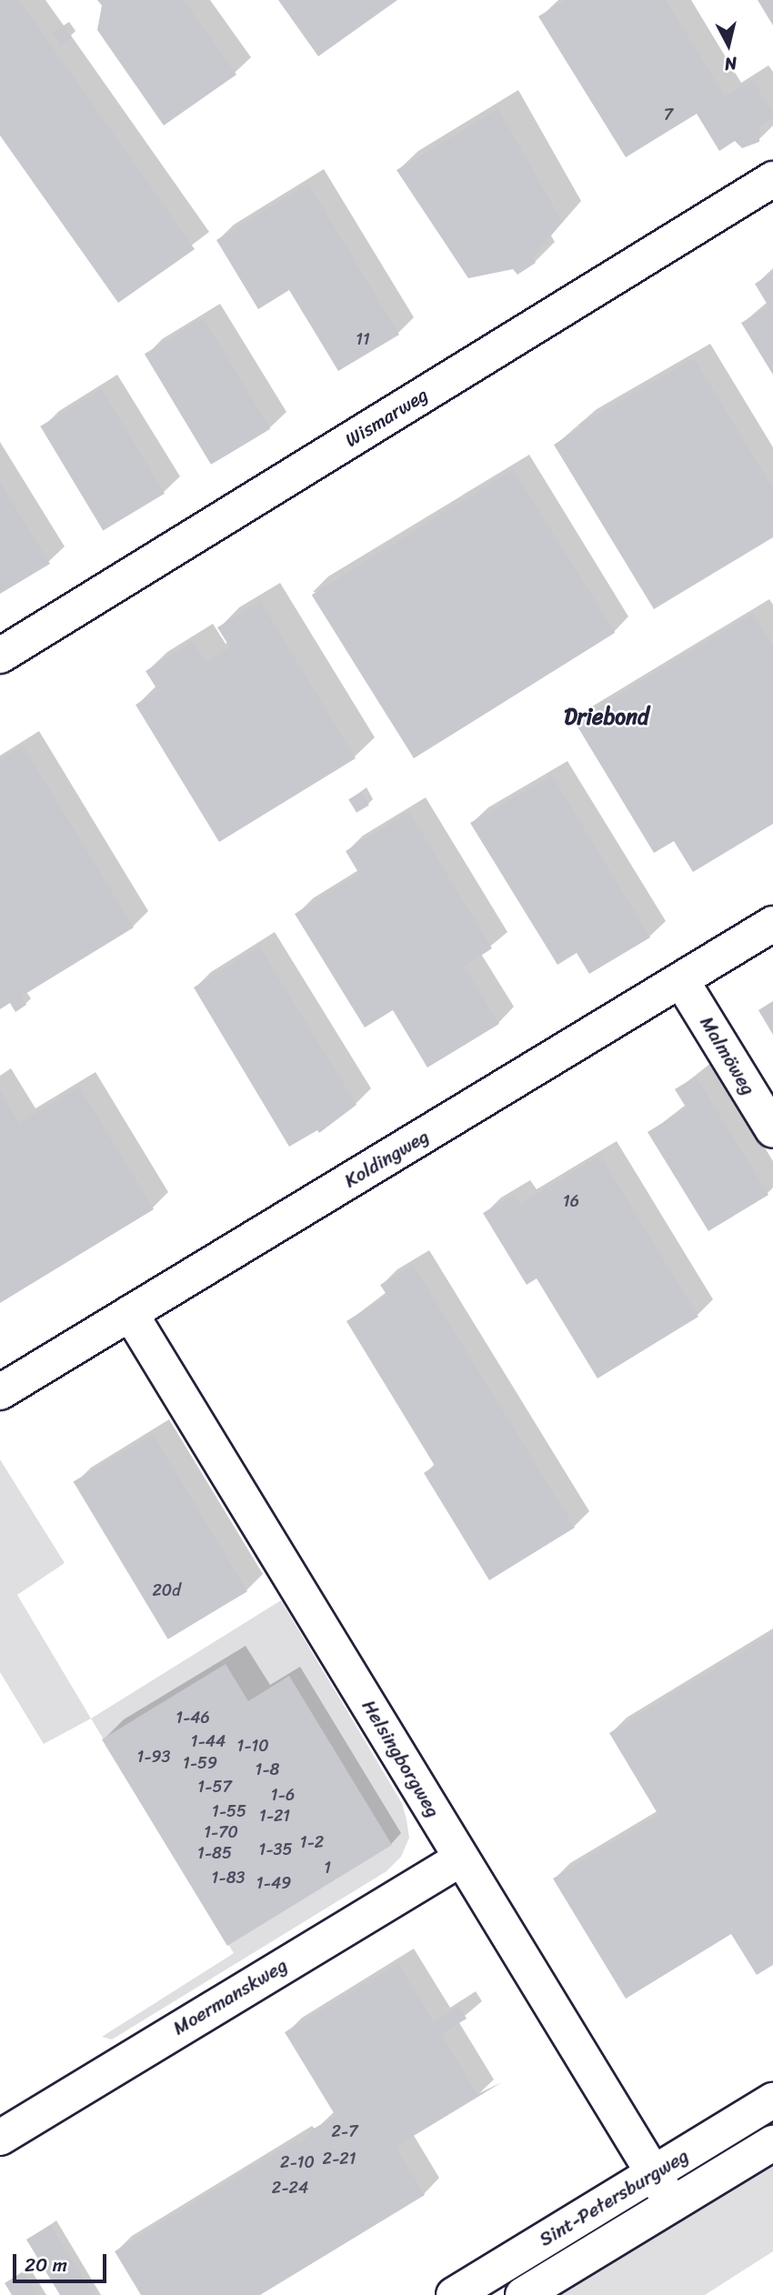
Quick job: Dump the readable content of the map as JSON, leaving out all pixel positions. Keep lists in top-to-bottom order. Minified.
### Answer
{"streets":{"street":["Wismarweg","Malmöweg","Koldingweg","Helsingborgweg","Moermanskweg","Sint-Petersburgweg"]},"crossings":[["Malmöweg","Koldingweg"],["Koldingweg","Helsingborgweg"],["Helsingborgweg","Moermanskweg"],["Helsingborgweg","Sint-Petersburgweg"]],"districts":["Driebond"],"house_numbers":["7","11","16","20d","1-46","1-44","1-10","1-93","1-59","1-8","1-57","1-6","1-55","1-21","1-70","1-2","1-35","1-85","1","1-83","1-49","2-7","2-21","2-10","2-24"],"scale_bar":"20 m","north":"bottom"}
